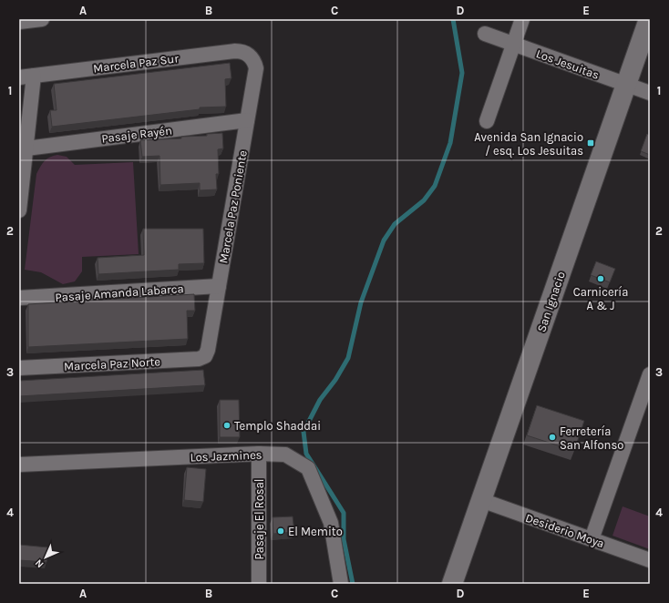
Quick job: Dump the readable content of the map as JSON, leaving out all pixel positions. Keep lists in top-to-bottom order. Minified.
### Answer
{"streets":{"main road":["San Ignacio"],"street":["Marcela Paz Sur","Los Jesuitas","Pasaje Rayén","Marcela Paz Poniente","Pasaje Amanda Labarca","Marcela Paz Norte","Los Jazmines","Pasaje El Rosal","Desiderio Moya"]},"crossings":[["Marcela Paz Sur","Marcela Paz Poniente"],["Los Jesuitas","San Ignacio"],["Pasaje Rayén","Marcela Paz Poniente"],["Marcela Paz Poniente","Pasaje Amanda Labarca"],["Marcela Paz Poniente","Marcela Paz Norte"],["San Ignacio","Desiderio Moya"],["Los Jazmines","Pasaje El Rosal"]],"places":{"transit":["Avenida San Ignacio / esq. Los Jesuitas"],"other":["Carnicería A & J","Templo Shaddai","Ferretería San Alfonso","El Memito"]},"north":"bottom left","grid":{"columns":["A","B","C","D","E"],"rows":["1","2","3","4"]}}
